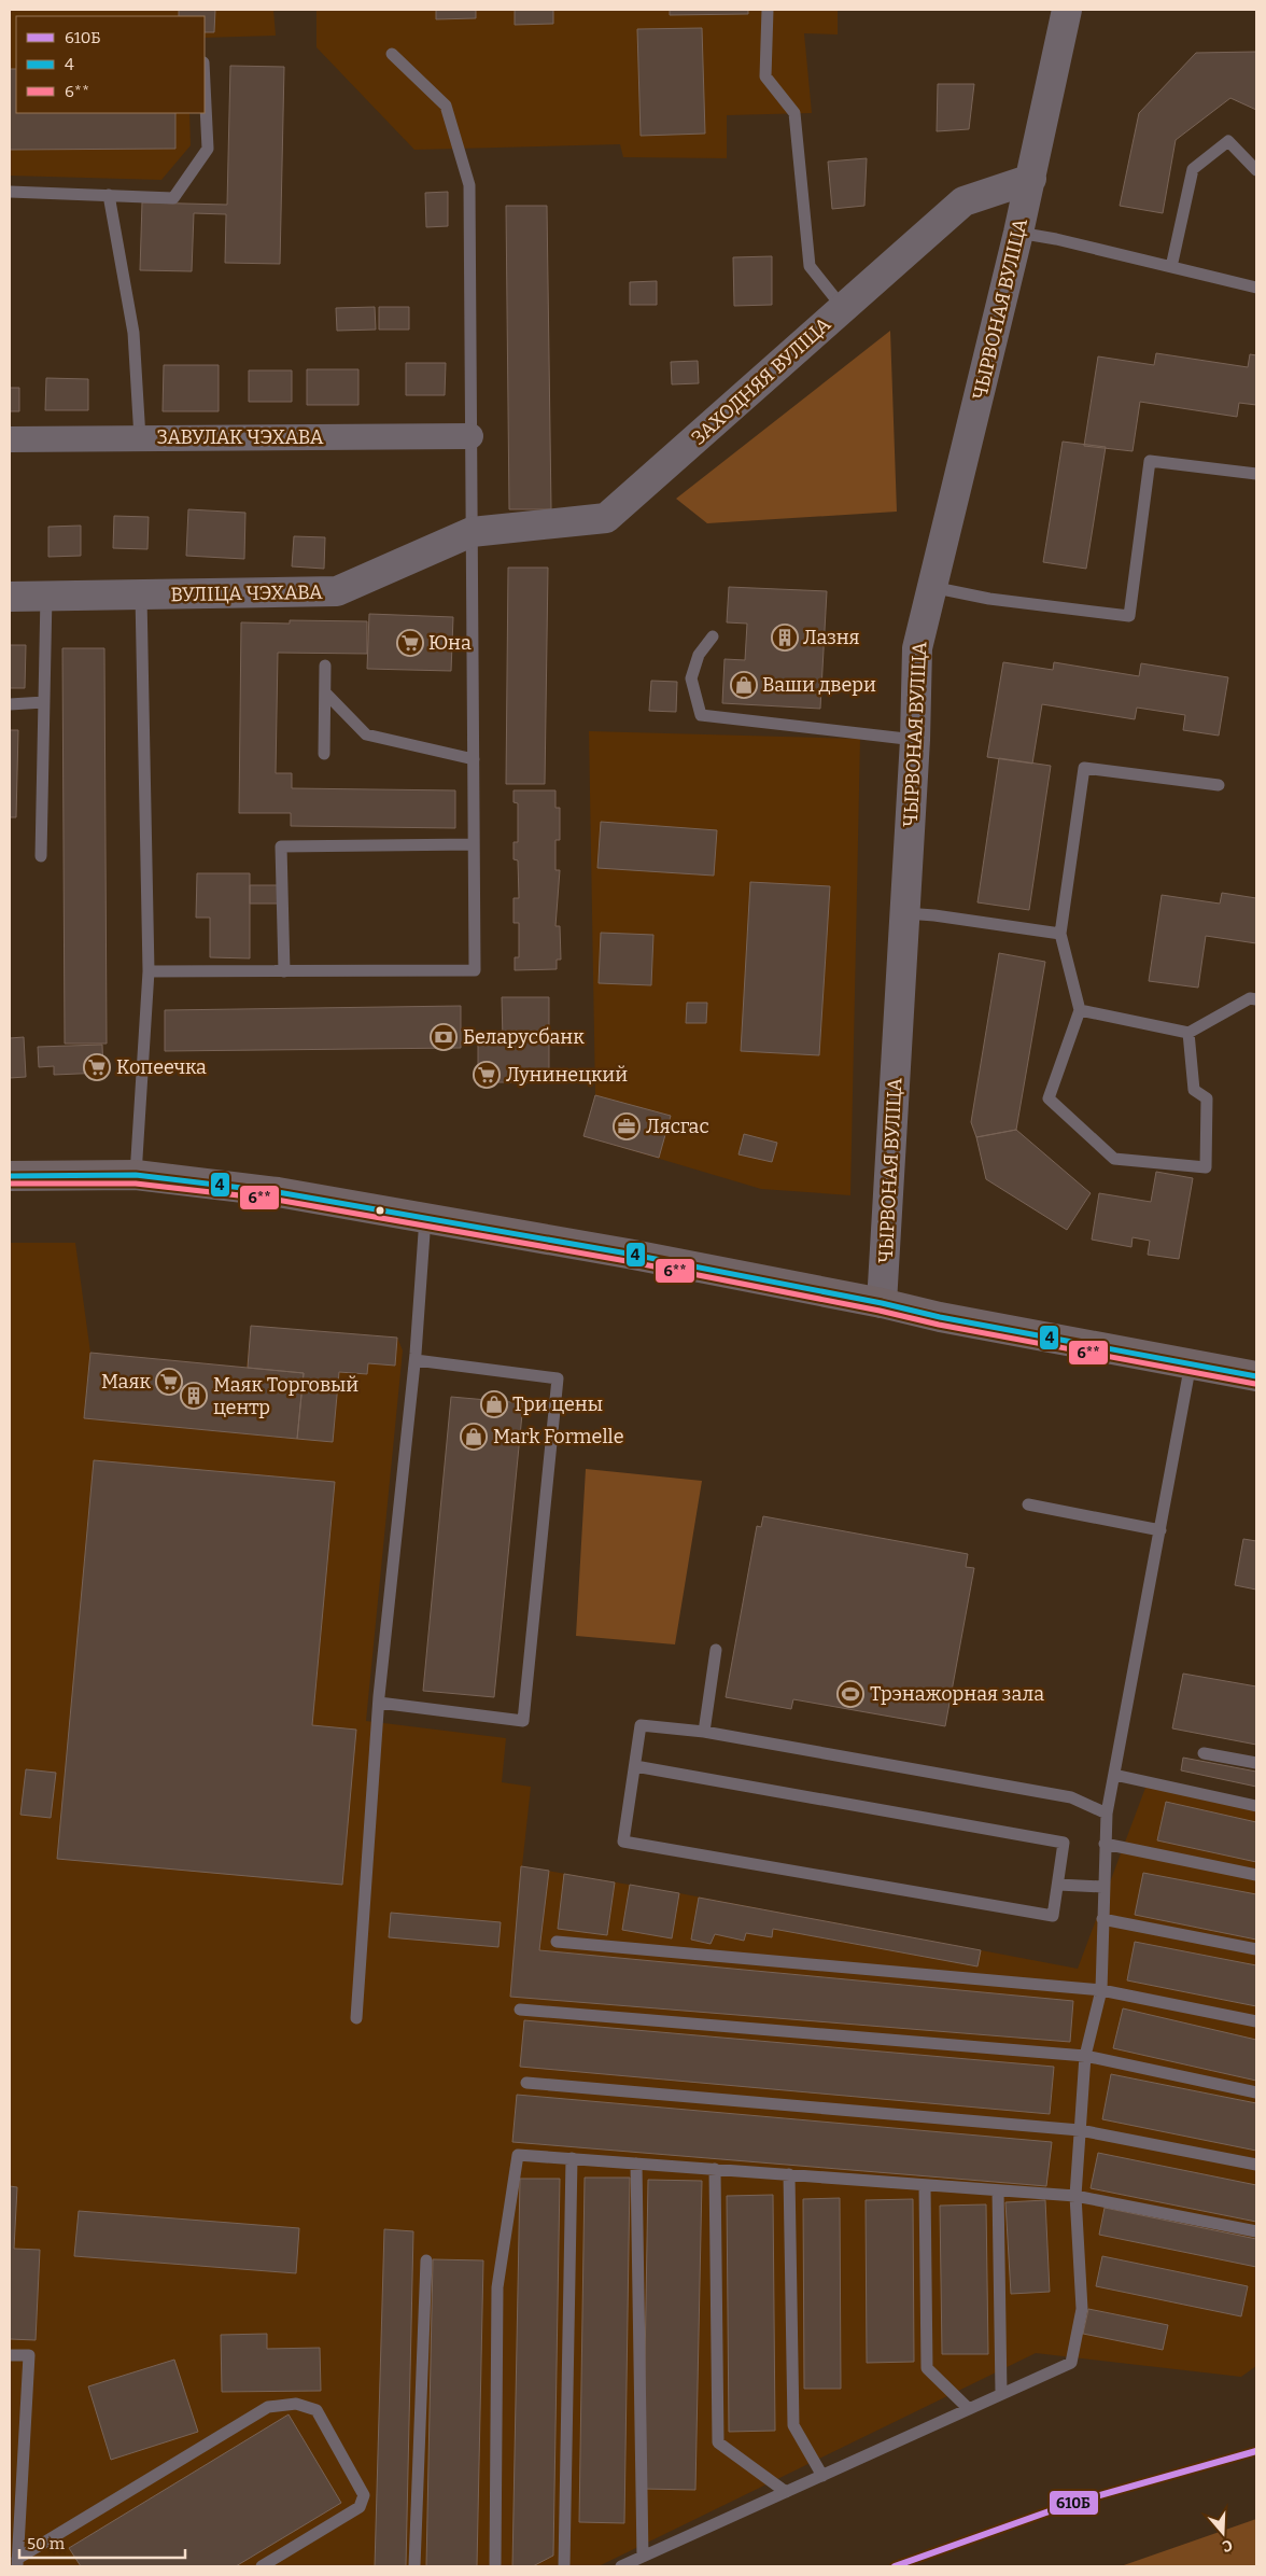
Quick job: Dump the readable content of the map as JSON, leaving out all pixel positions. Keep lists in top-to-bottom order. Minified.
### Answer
{"streets":{"street":["ЧЫРВОНАЯ ВУЛІЦА","ЗАХОДНЯЯ ВУЛІЦА","ЗАВУЛАК ЧЭХАВА","ВУЛІЦА ЧЭХАВА"]},"crossings":[["ЧЫРВОНАЯ ВУЛІЦА","ЗАХОДНЯЯ ВУЛІЦА"],["ЗАХОДНЯЯ ВУЛІЦА","ВУЛІЦА ЧЭХАВА"]],"places":{"building":["Лазня","Маяк Торговый центр"],"supermarket":["Юна","Копеечка","Лунинецкий","Маяк"],"shop":["Ваши двери","Три цены","Mark Formelle"],"bank":["Беларусбанк"],"office":["Лясгас"],"sports":["Трэнажорная зала"]},"lines":["transit line 4","transit line 6**","transit line 610Б"],"legend":["610Б","4","6**"],"scale_bar":"50 m","north":"bottom"}
